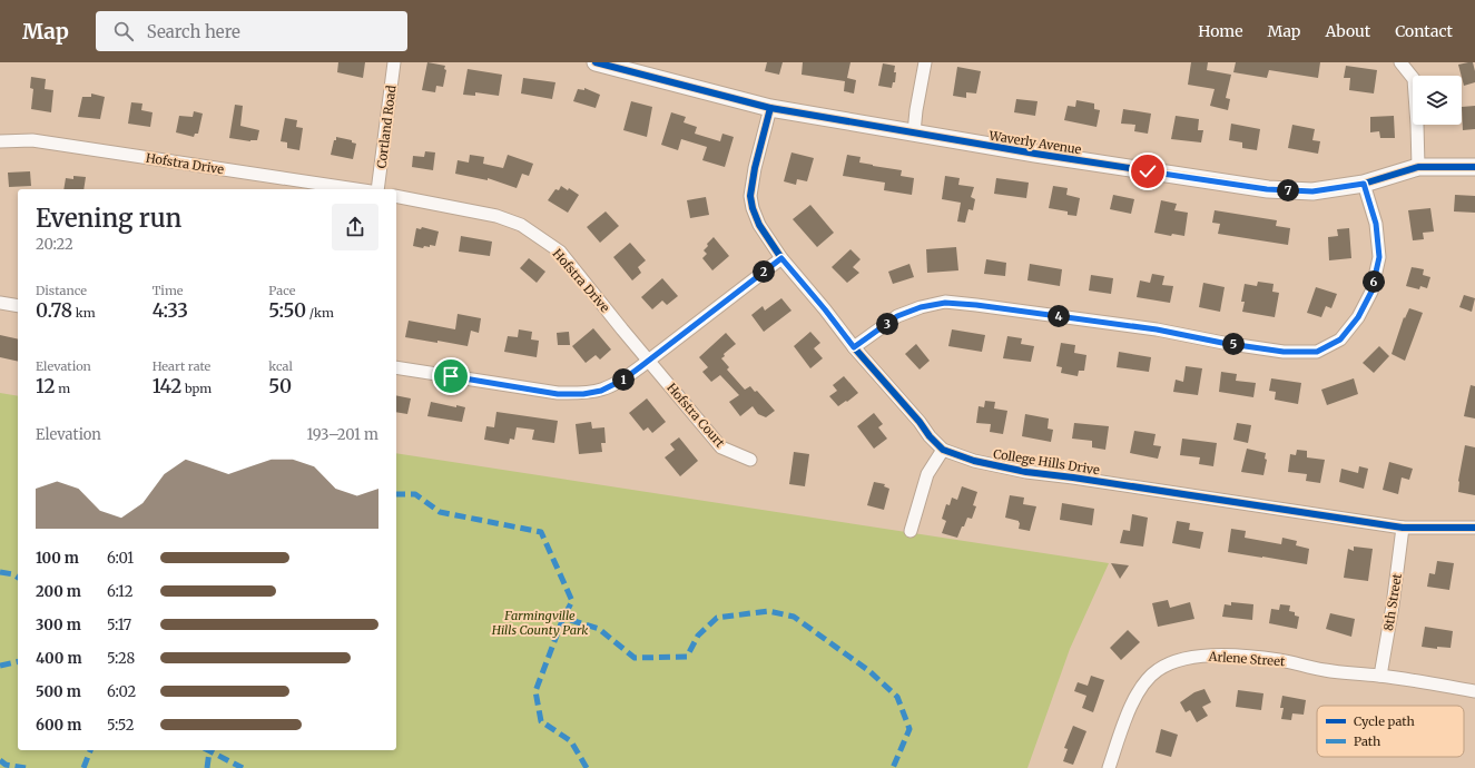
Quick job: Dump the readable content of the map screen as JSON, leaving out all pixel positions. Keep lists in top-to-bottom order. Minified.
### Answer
{"streets":{"street":["Cortland Road","Waverly Avenue","Hofstra Drive","Hofstra Court","College Hills Drive","8th Street","Arlene Street"]},"crossings":[["Waverly Avenue","College Hills Drive"],["Hofstra Drive","Hofstra Court"],["College Hills Drive","8th Street"],["8th Street","Arlene Street"]],"parks":["Farmingville Hills County Park"],"legend":["Cycle path","Path"],"page":{"header":"Map","search":"Search here","nav":["Home","Map","About","Contact"],"pins":["7","2","6","4","3","5","1"],"heading":["Evening run","20:22"],"stats":[["Distance","0.78 km"],["Time","4:33"],["Pace","5:50 /km"],["Elevation","12 m"],["Heart rate","142 bpm"],["kcal","50"]],"chart":["Elevation","193–201 m"],"list":[{"name":"100 m","note":"6:01"},{"name":"200 m","note":"6:12"},{"name":"300 m","note":"5:17"},{"name":"400 m","note":"5:28"},{"name":"500 m","note":"6:02"},{"name":"600 m","note":"5:52"}]}}
